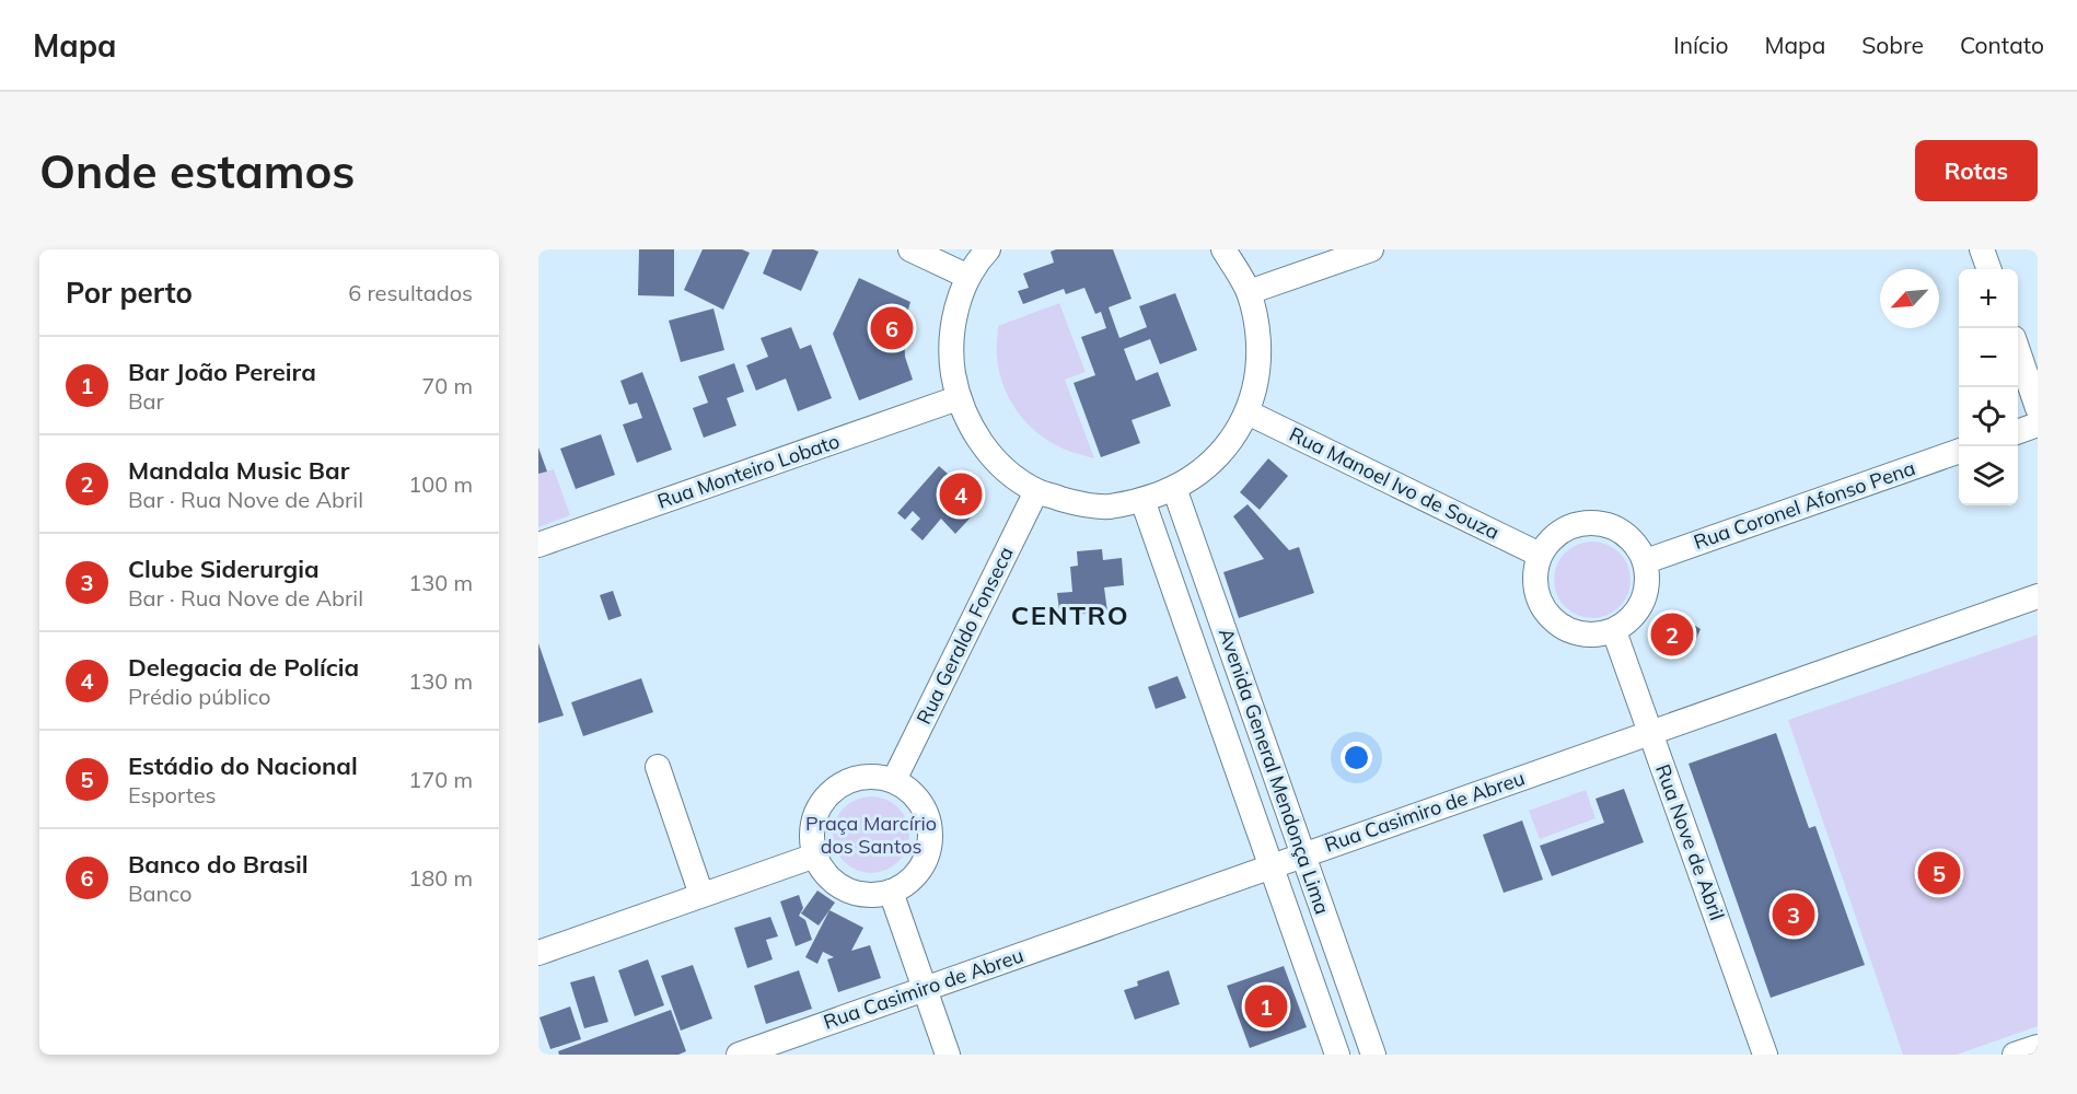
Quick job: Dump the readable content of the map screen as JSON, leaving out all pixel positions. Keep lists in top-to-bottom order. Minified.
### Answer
{"streets":{"street":["Rua Monteiro Lobato","Rua Manoel Ivo de Souza","Rua Coronel Afonso Pena","Rua Geraldo Fonseca","Avenida General Mendonça Lima","Rua Casimiro de Abreu","Rua Nove de Abril"]},"crossings":[["Rua Manoel Ivo de Souza","Rua Coronel Afonso Pena"],["Rua Manoel Ivo de Souza","Rua Nove de Abril"],["Rua Coronel Afonso Pena","Rua Nove de Abril"],["Avenida General Mendonça Lima","Rua Casimiro de Abreu"],["Rua Casimiro de Abreu","Rua Nove de Abril"]],"districts":["CENTRO"],"parks":["Praça Marcírio dos Santos"],"north":"bottom left","page":{"header":"Mapa","nav":["Início","Mapa","Sobre","Contato"],"buttons":"Rotas","title":"Onde estamos","heading":["Por perto","6 resultados"],"map_buttons":["+","−"],"pins":["6","4","2","5","3","1"],"list":[{"mark":"1","name":"Bar João Pereira","note":"Bar","value":"70 m"},{"mark":"2","name":"Mandala Music Bar","note":"Bar · Rua Nove de Abril","value":"100 m"},{"mark":"3","name":"Clube Siderurgia","note":"Bar · Rua Nove de Abril","value":"130 m"},{"mark":"4","name":"Delegacia de Polícia","note":"Prédio público","value":"130 m"},{"mark":"5","name":"Estádio do Nacional","note":"Esportes","value":"170 m"},{"mark":"6","name":"Banco do Brasil","note":"Banco","value":"180 m"}]}}
